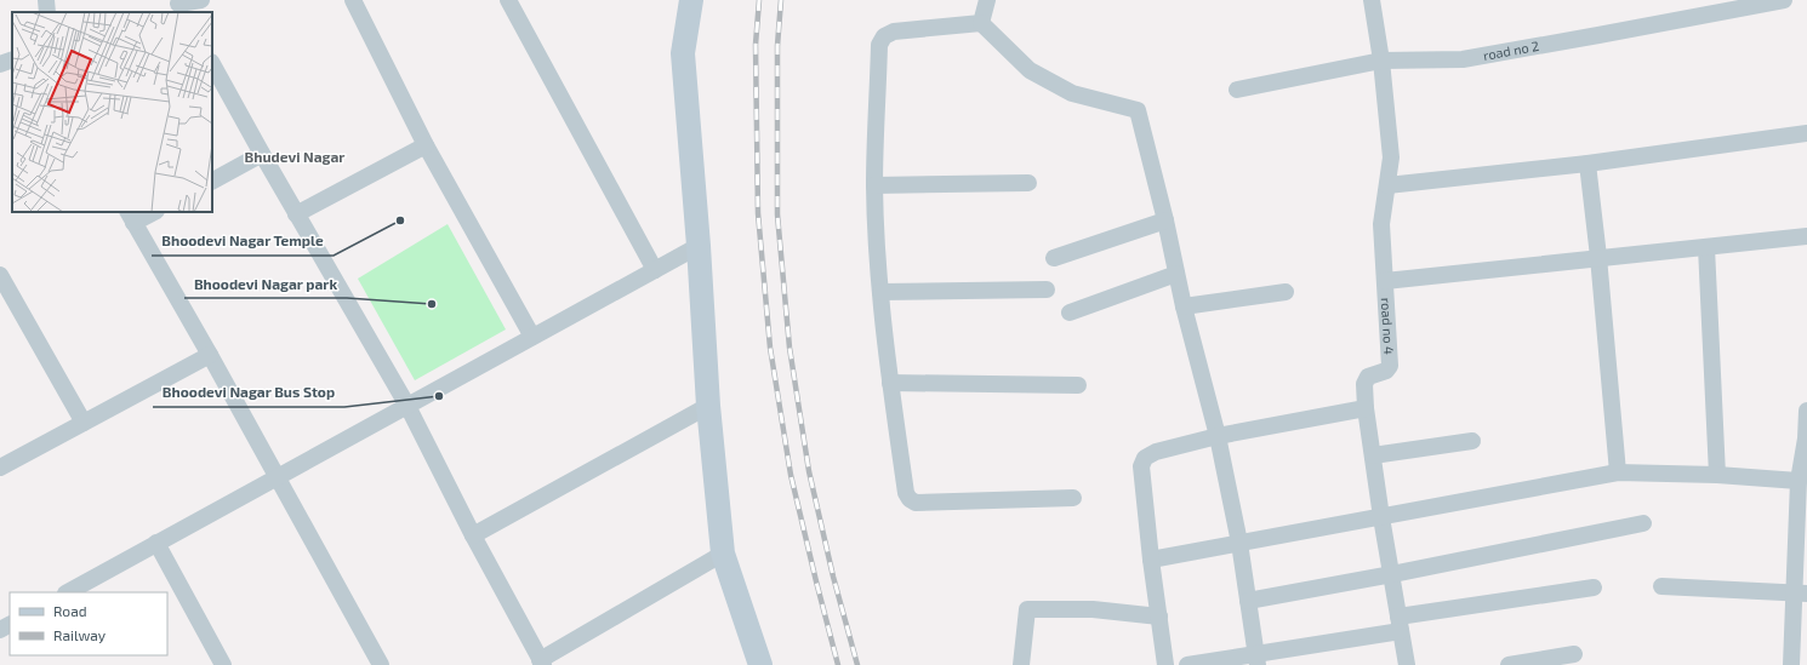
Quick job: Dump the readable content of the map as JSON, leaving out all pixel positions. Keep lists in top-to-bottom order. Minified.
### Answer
{"streets":{"street":["road no 2","road no 4"]},"crossings":[["road no 2","road no 4"]],"districts":["Bhudevi Nagar"],"places":["Bhoodevi Nagar Temple","Bhoodevi Nagar park","Bhoodevi Nagar Bus Stop"],"legend":["Road","Railway"]}
